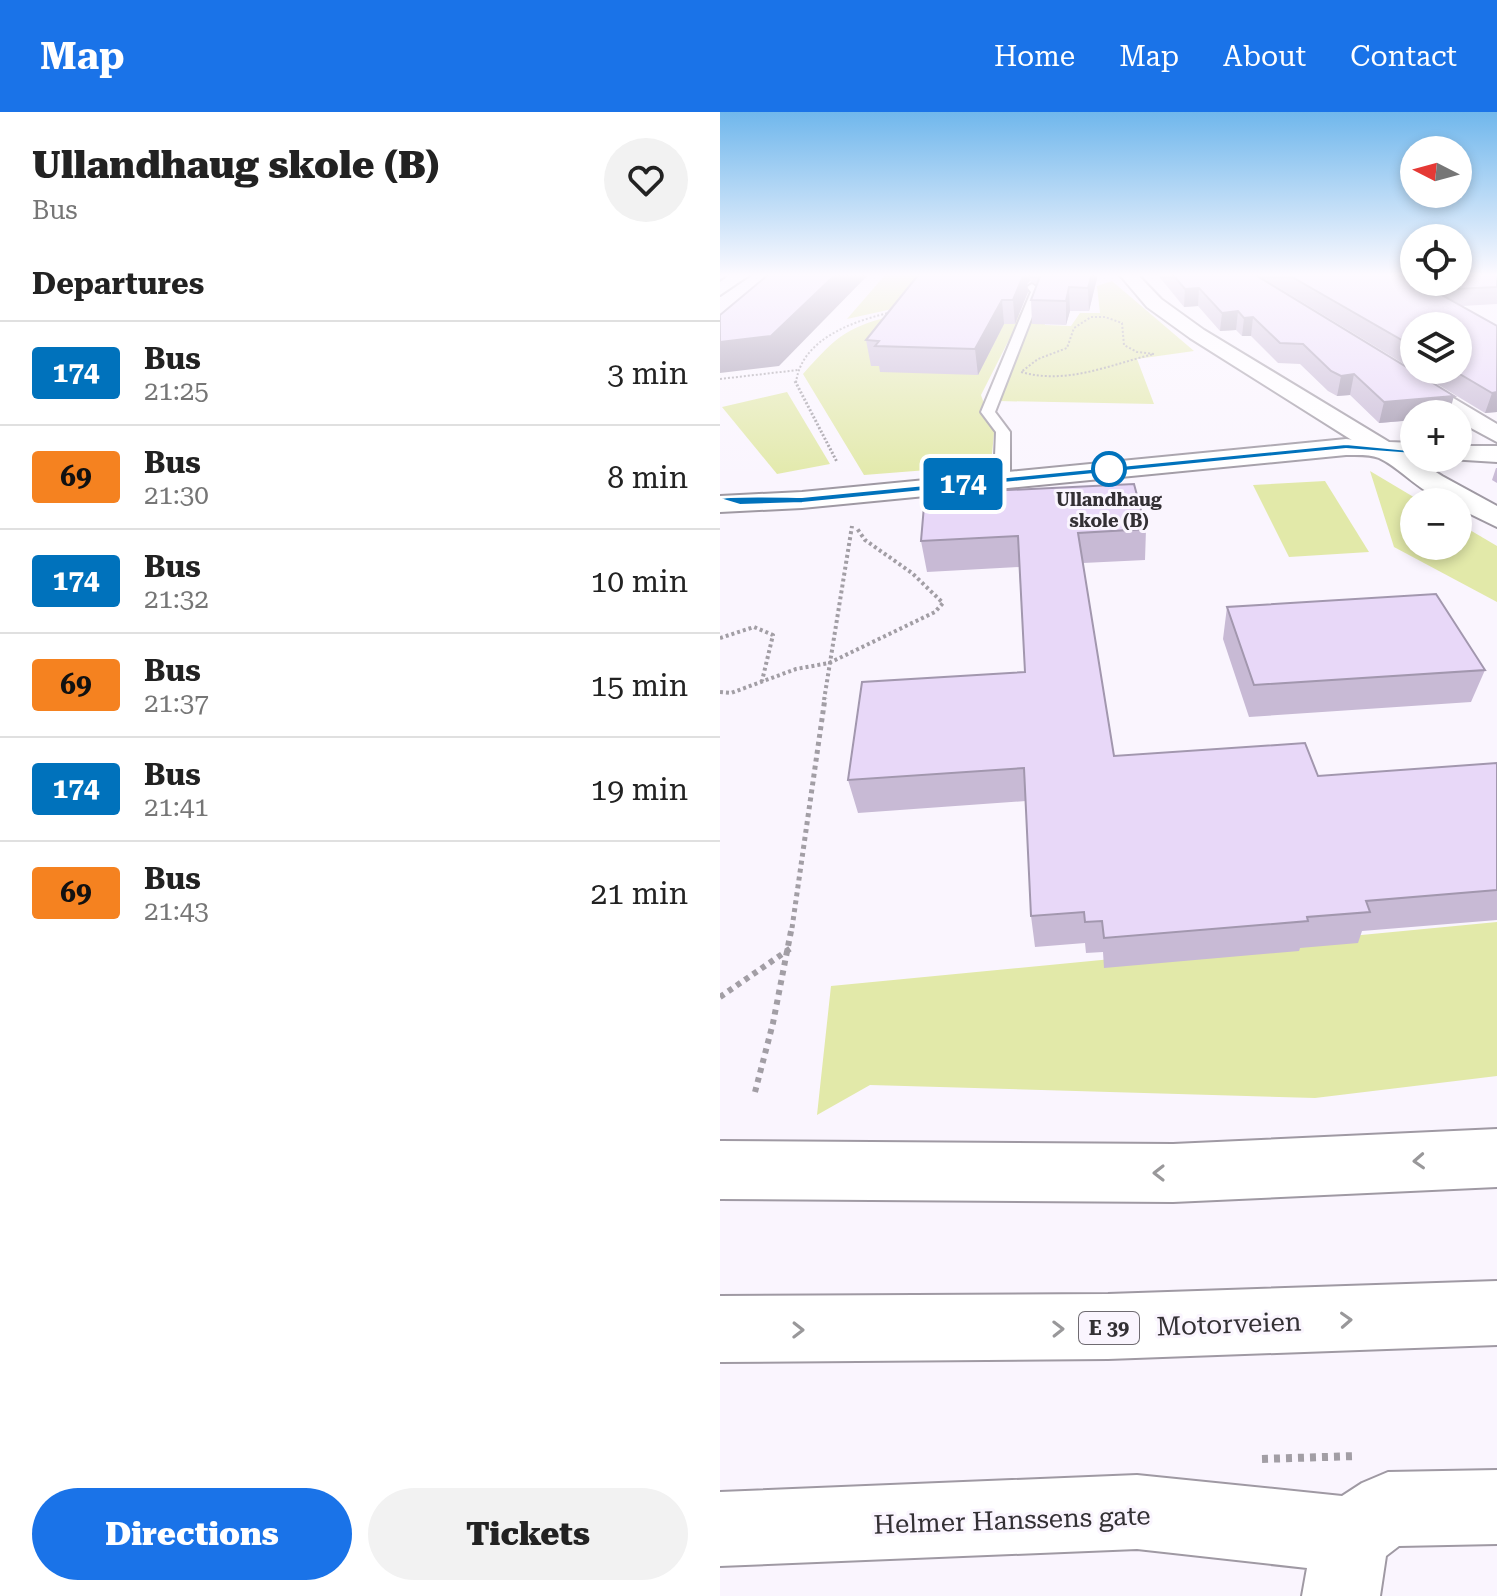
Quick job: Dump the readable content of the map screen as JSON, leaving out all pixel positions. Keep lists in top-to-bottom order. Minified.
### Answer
{"streets":{"main road":["Motorveien","E 39","Helmer Hanssens gate"]},"places":["Ullandhaug skole (B)"],"lines":["bus line 174"],"north":"left","page":{"header":"Map","nav":["Home","Map","About","Contact"],"heading":[["Ullandhaug skole (B)","Bus"],"Departures"],"on_map":"174","map_buttons":["+","−"],"list":[{"mark":"174","name":"Bus","note":"21:25","value":"3 min"},{"mark":"69","name":"Bus","note":"21:30","value":"8 min"},{"mark":"174","name":"Bus","note":"21:32","value":"10 min"},{"mark":"69","name":"Bus","note":"21:37","value":"15 min"},{"mark":"174","name":"Bus","note":"21:41","value":"19 min"},{"mark":"69","name":"Bus","note":"21:43","value":"21 min"}],"buttons":["Directions","Tickets"]}}
